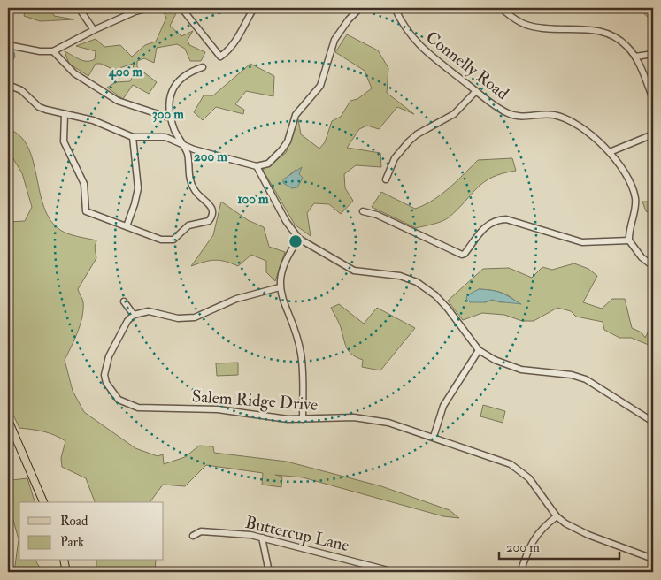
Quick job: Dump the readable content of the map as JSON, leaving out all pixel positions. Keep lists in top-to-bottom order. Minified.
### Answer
{"streets":{"street":["Connelly Road","Salem Ridge Drive","Buttercup Lane"]},"legend":["Road","Park"],"scale_bar":"200 m","rings":["400 m","300 m","200 m","100 m"]}
